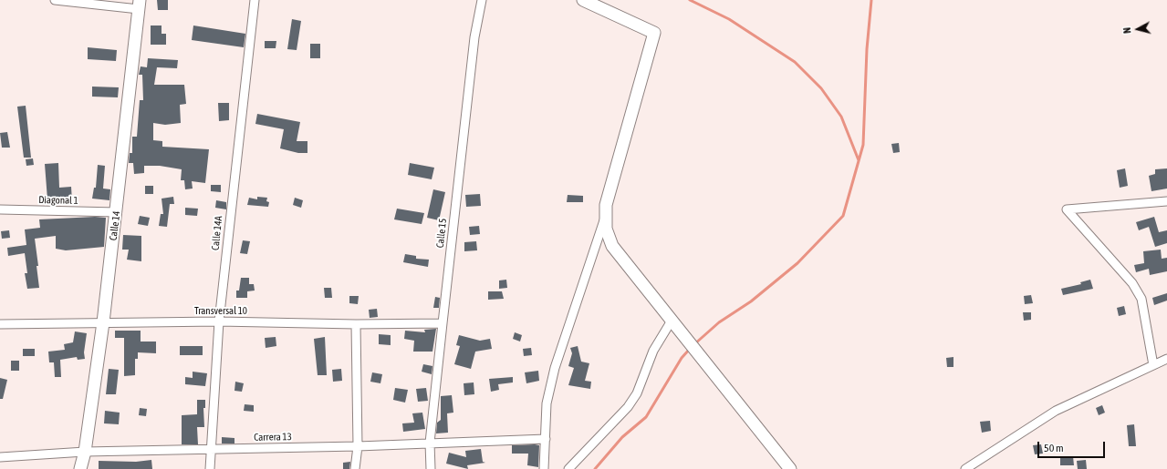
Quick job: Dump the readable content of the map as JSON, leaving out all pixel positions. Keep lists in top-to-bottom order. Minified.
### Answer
{"streets":{"street":["Diagonal 1","Calle 14","Calle 14A","Calle 15","Transversal 10","Carrera 13"]},"crossings":[["Diagonal 1","Calle 14"],["Calle 14","Transversal 10"],["Calle 14","Carrera 13"],["Calle 14A","Transversal 10"],["Calle 14A","Carrera 13"],["Calle 15","Transversal 10"],["Calle 15","Carrera 13"]],"scale_bar":"50 m","north":"left"}
